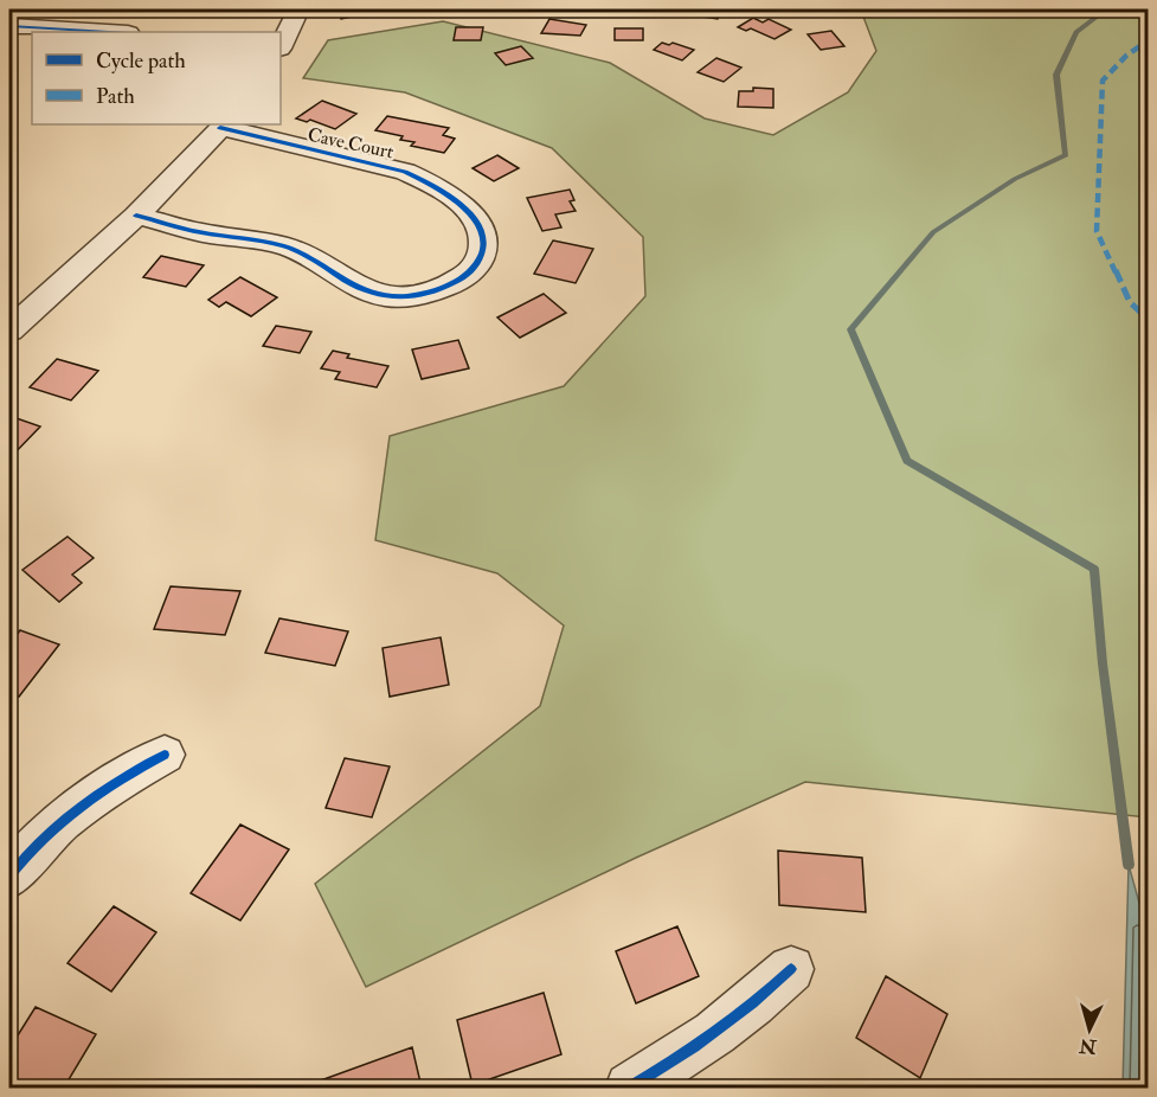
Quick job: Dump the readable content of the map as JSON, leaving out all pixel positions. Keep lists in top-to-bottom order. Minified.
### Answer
{"streets":{"street":["Cave Court"]},"legend":["Cycle path","Path"],"north":"bottom"}
